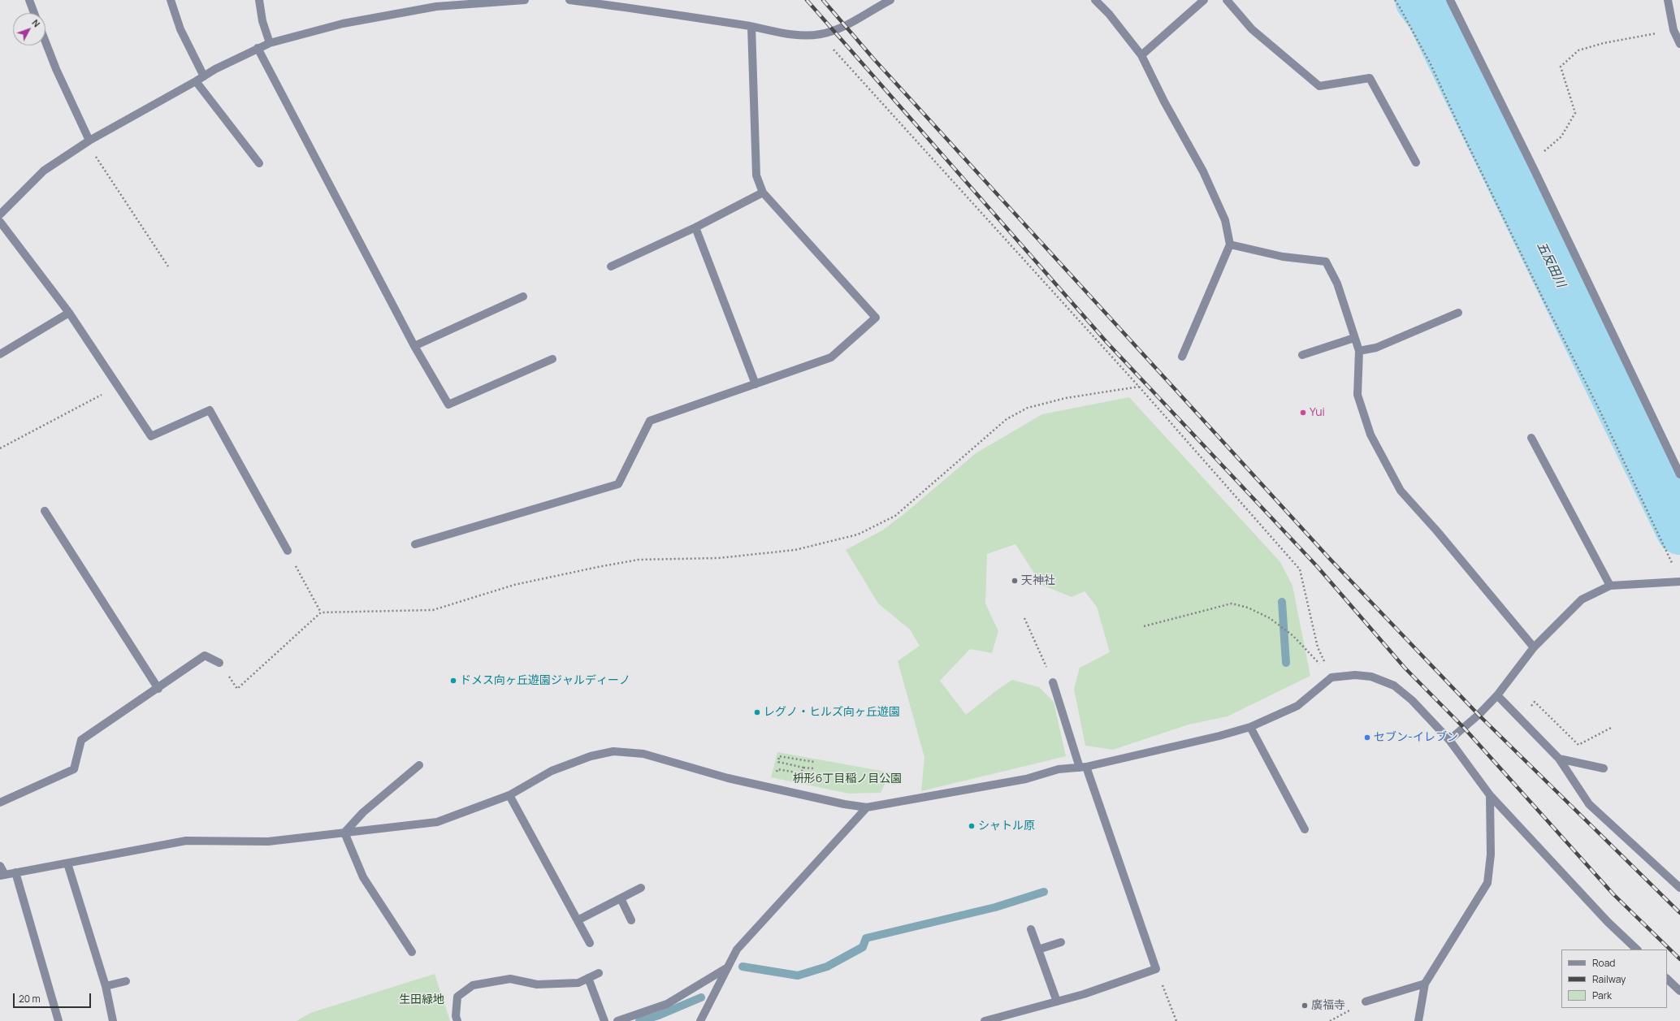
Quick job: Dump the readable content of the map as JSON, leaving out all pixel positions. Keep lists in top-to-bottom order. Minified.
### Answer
{"water":["五反田川"],"parks":["枡形6丁目稲ノ目公園","生田緑地"],"places":["Yui","天神社","ドメス向ヶ丘遊園ジャルディーノ","レグノ・ヒルズ向ヶ丘遊園","セブン-イレブン","シャトル原","廣福寺"],"legend":["Road","Railway","Park"],"scale_bar":"20 m","north":"top right"}
